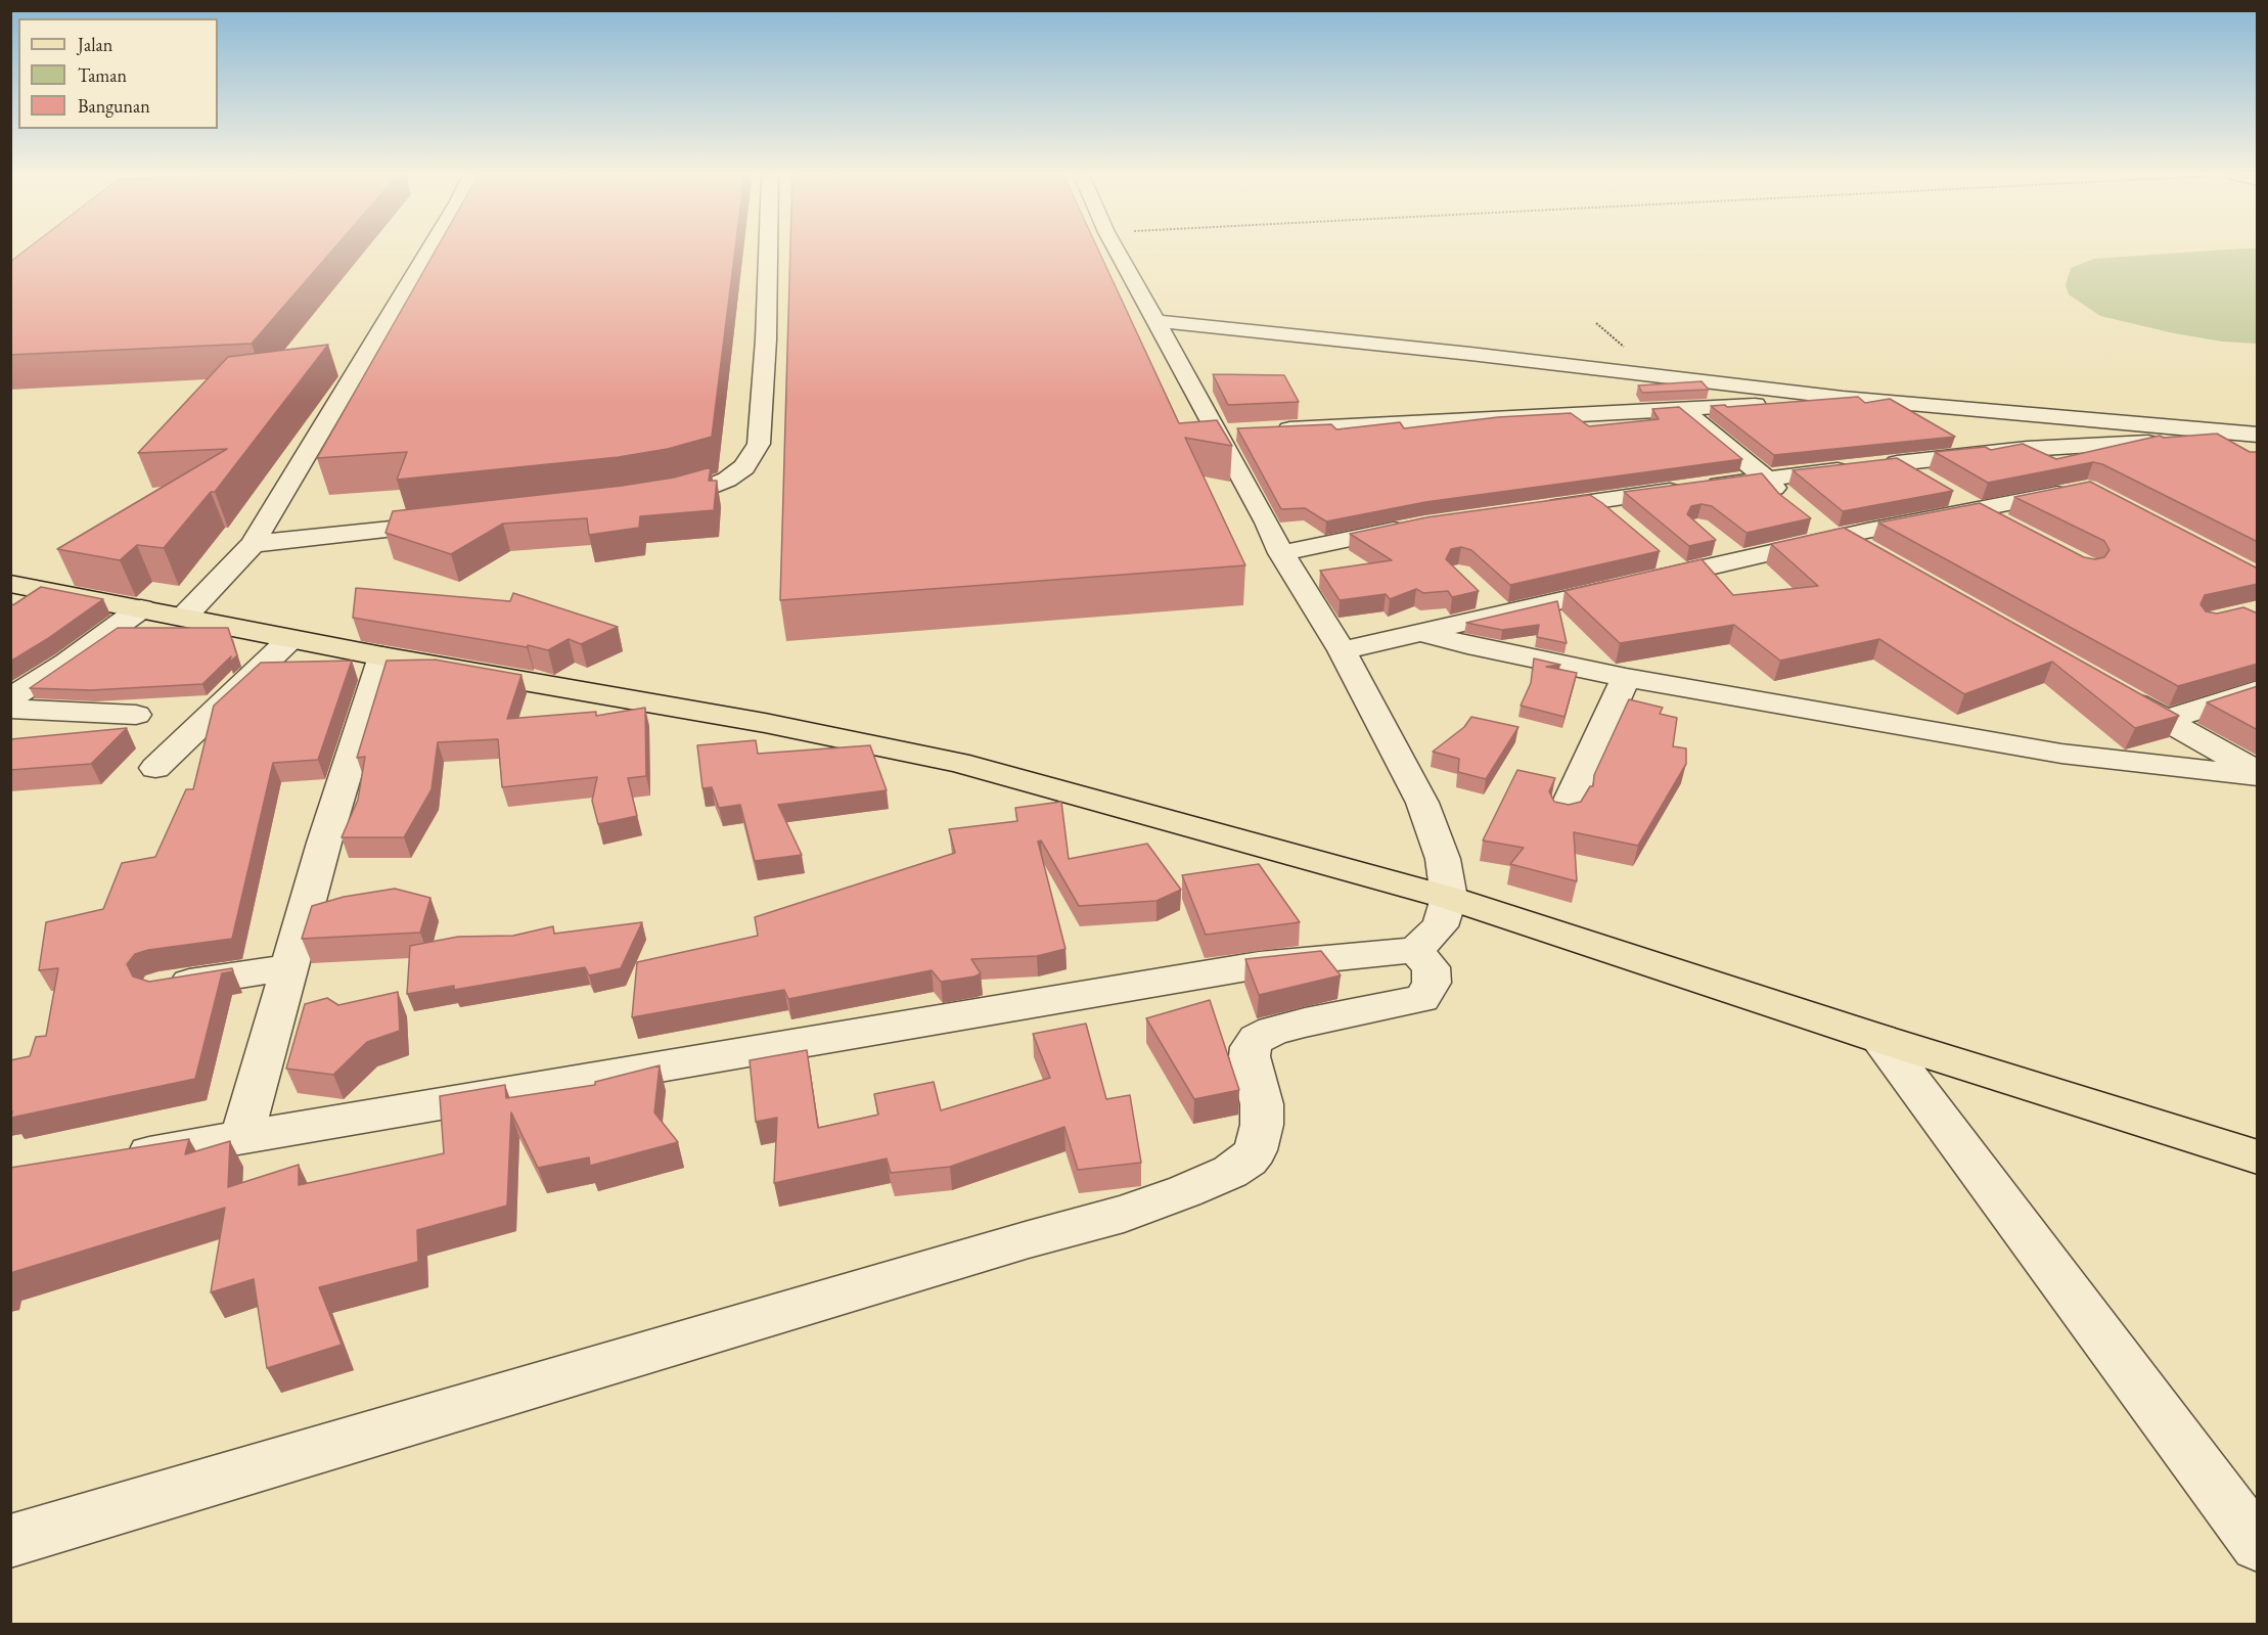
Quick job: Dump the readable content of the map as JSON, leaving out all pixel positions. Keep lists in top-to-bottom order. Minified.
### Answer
{"legend":["Jalan","Taman","Bangunan"]}
